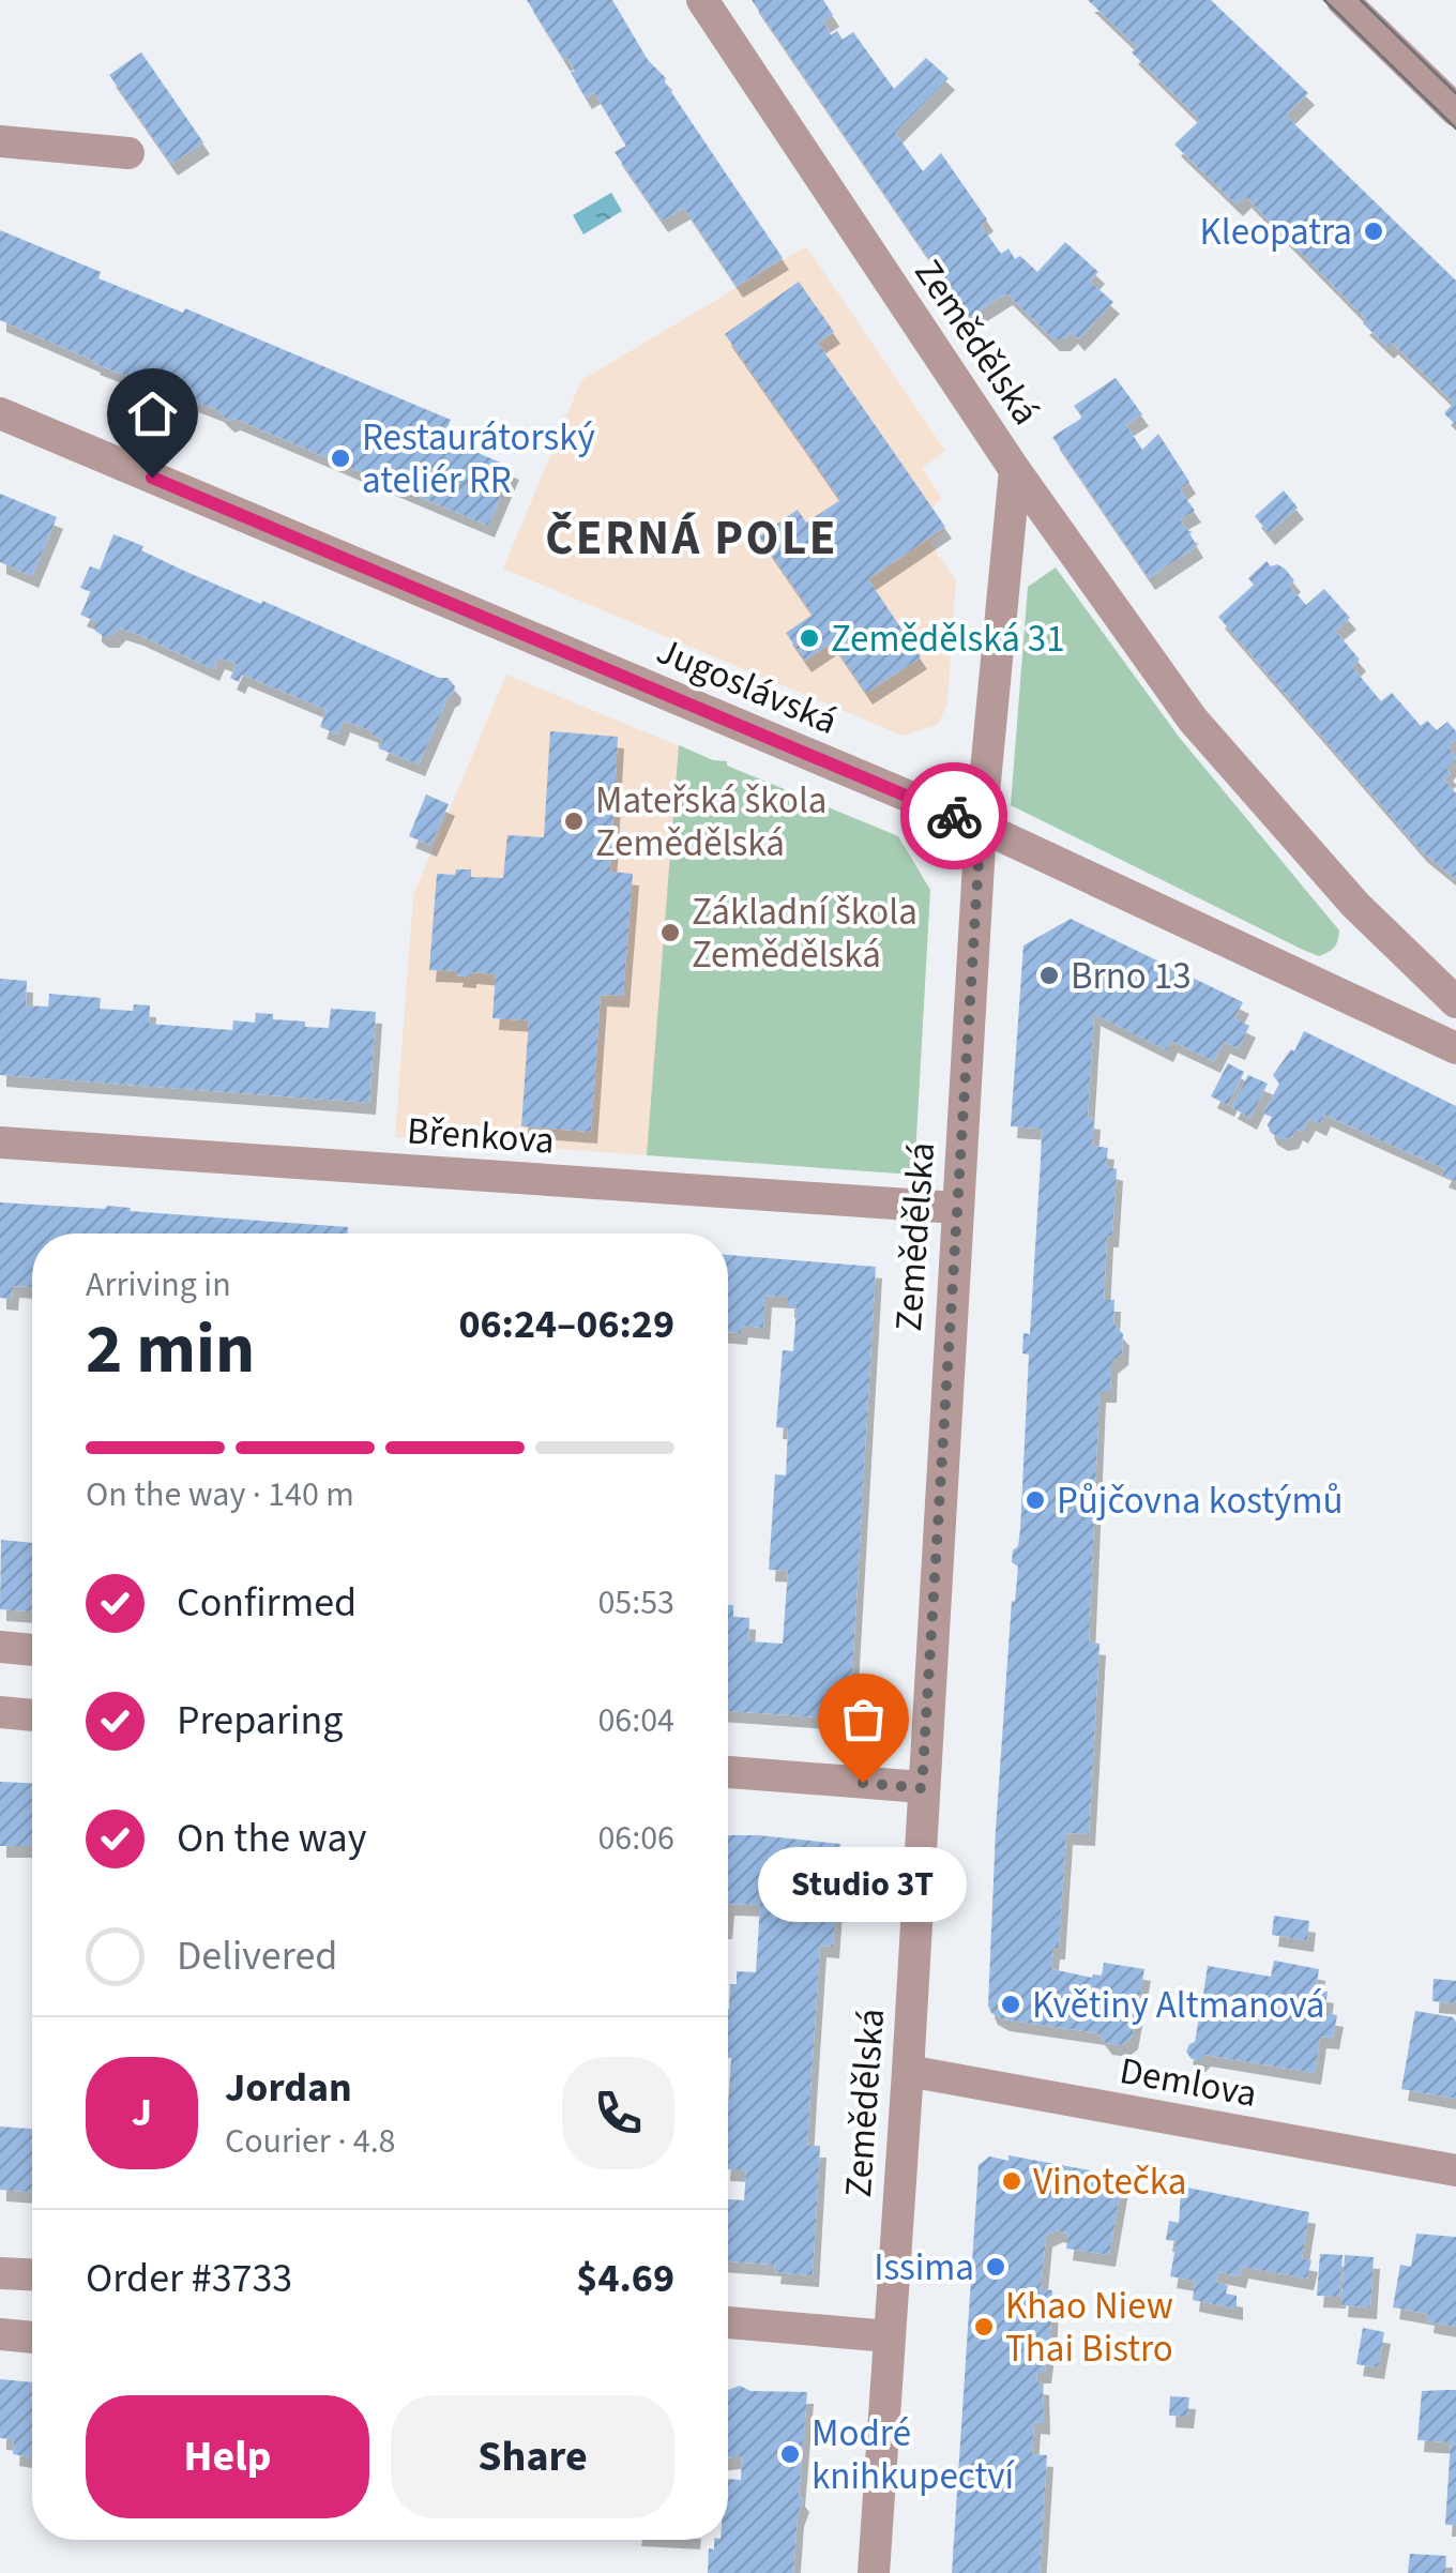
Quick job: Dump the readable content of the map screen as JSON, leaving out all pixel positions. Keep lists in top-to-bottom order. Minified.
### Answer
{"streets":{"street":["Zemědělská","Jugoslávská","Břenkova","Demlova"]},"crossings":[["Zemědělská","Jugoslávská"],["Zemědělská","Břenkova"],["Zemědělská","Demlova"]],"districts":["ČERNÁ POLE"],"places":["Kleopatra","Restaurátorský ateliér RR","Zemědělská 31","Mateřská škola Zemědělská","Základní škola Zemědělská","Brno 13","Půjčovna kostýmů","Studio 3T","Květiny Altmanová","Vinotečka","Issima","Khao Niew Thai Bistro","Modré knihkupectví"],"page":{"heading":["2 min","Arriving in","06:24–06:29"],"panel":["Jordan","Courier · 4.8","Order #3733","$4.69"],"bar":"On the way · 140 m","list":[["Confirmed","05:53"],["Preparing","06:04"],["On the way","06:06"],"Delivered"],"bubble":"Studio 3T","round":"J","buttons":["Help","Share"]}}
